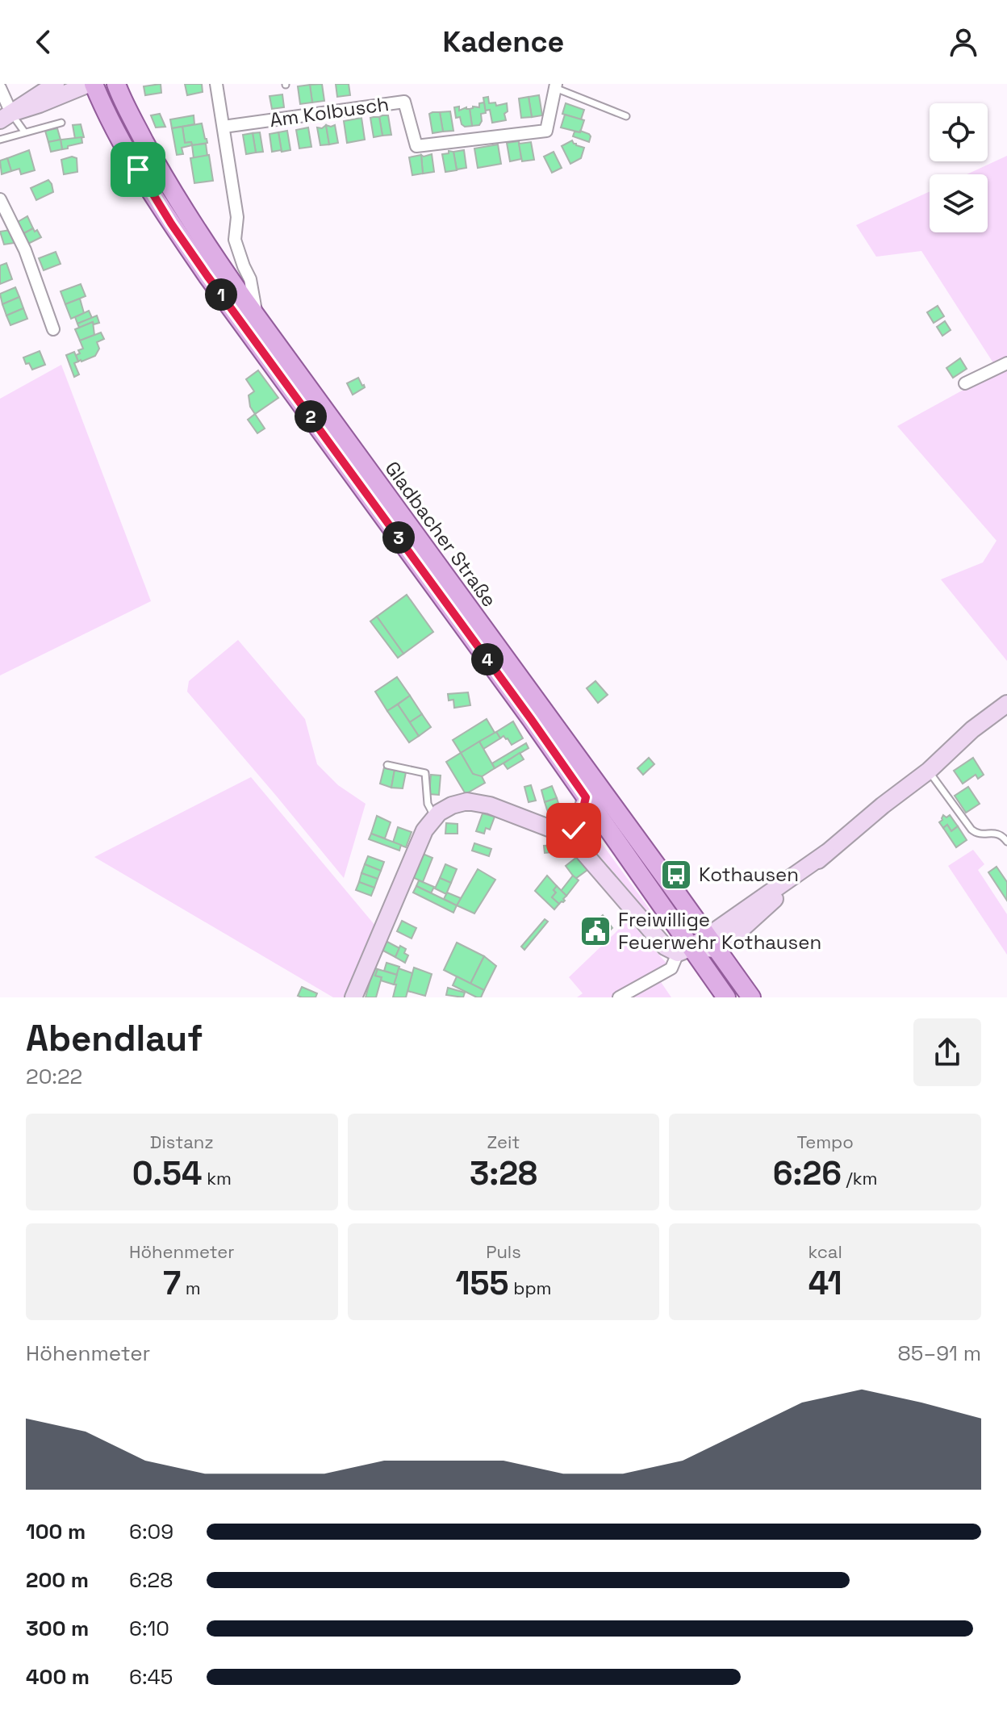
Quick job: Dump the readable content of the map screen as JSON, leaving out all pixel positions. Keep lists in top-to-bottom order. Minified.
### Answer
{"streets":{"main road":["Gladbacher Straße"],"street":["Am Kolbusch"]},"places":{"bus stop":["Kothausen"],"public building":["Freiwillige Feuerwehr Kothausen"]},"page":{"header":"Kadence","pins":["1","2","3","4"],"heading":["Abendlauf","20:22"],"stats":[["Distanz","0.54 km"],["Zeit","3:28"],["Tempo","6:26 /km"],["Höhenmeter","7 m"],["Puls","155 bpm"],["kcal","41"]],"chart":["Höhenmeter","85–91 m"],"list":[{"name":"100 m","note":"6:09"},{"name":"200 m","note":"6:28"},{"name":"300 m","note":"6:10"},{"name":"400 m","note":"6:45"}]}}
